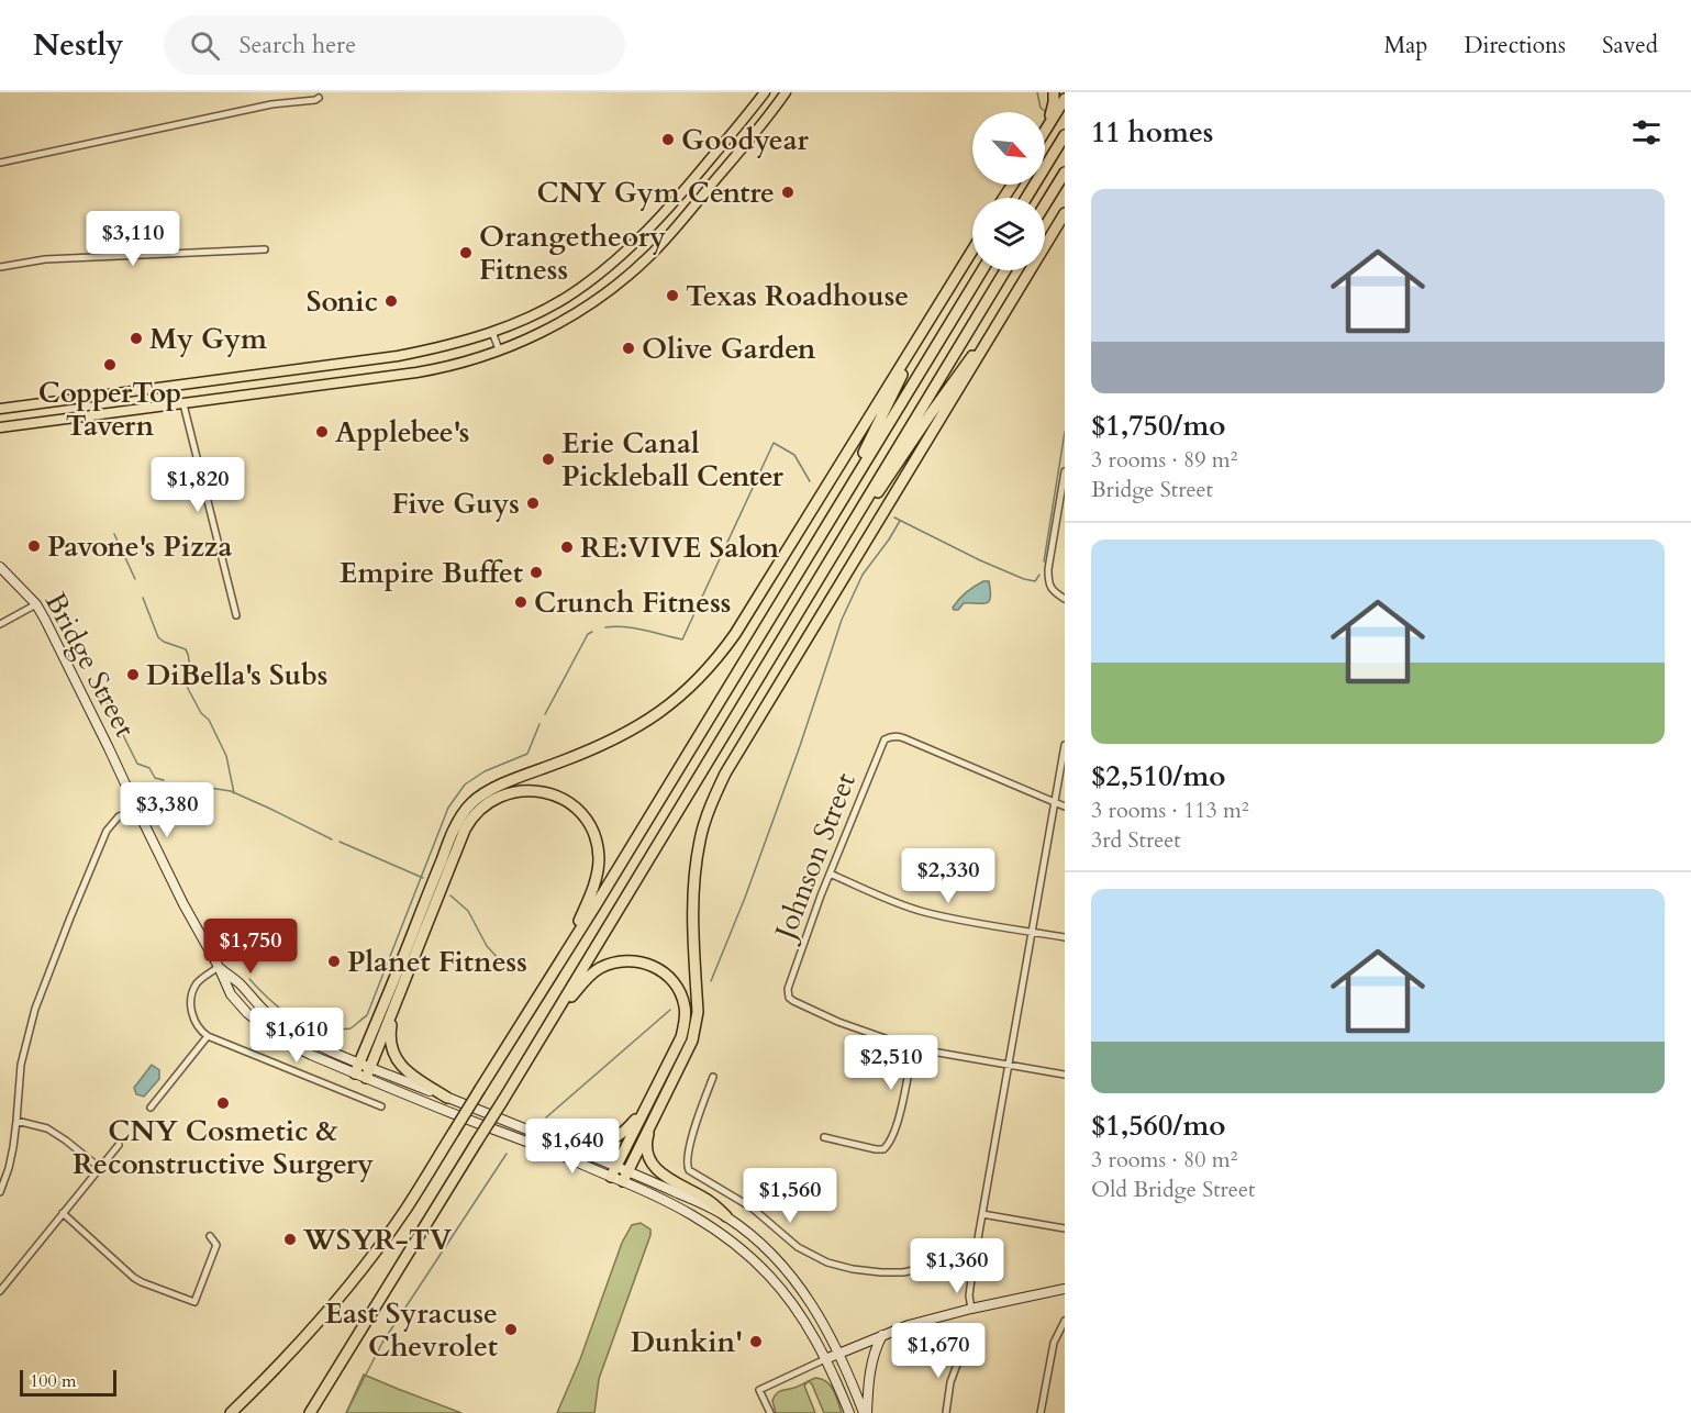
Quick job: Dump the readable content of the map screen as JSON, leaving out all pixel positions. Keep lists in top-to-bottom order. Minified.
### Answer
{"streets":{"main road":["Bridge Street"],"street":["Johnson Street"]},"places":["Goodyear","CNY Gym Centre","Orangetheory Fitness","Texas Roadhouse","Sonic","My Gym","Olive Garden","CopperTop Tavern","Applebee's","Erie Canal Pickleball Center","Five Guys","Pavone's Pizza","RE:VIVE Salon","Empire Buffet","Crunch Fitness","DiBella's Subs","Planet Fitness","CNY Cosmetic & Reconstructive Surgery","WSYR-TV","East Syracuse Chevrolet","Dunkin'"],"scale_bar":"100 m","north":"bottom right","page":{"header":"Nestly","search":"Search here","nav":["Map","Directions","Saved"],"heading":"11 homes","list":[{"name":"$1,750/mo","note":"3 rooms · 89 m² · Bridge Street"},{"name":"$2,510/mo","note":"3 rooms · 113 m² · 3rd Street"},{"name":"$1,560/mo","note":"3 rooms · 80 m² · Old Bridge Street"}],"price":["$3,110","$1,820","$3,380","$2,330","$1,750","$1,610","$2,510","$1,640","$1,560","$1,360","$1,670"],"scale":"100 m"}}
